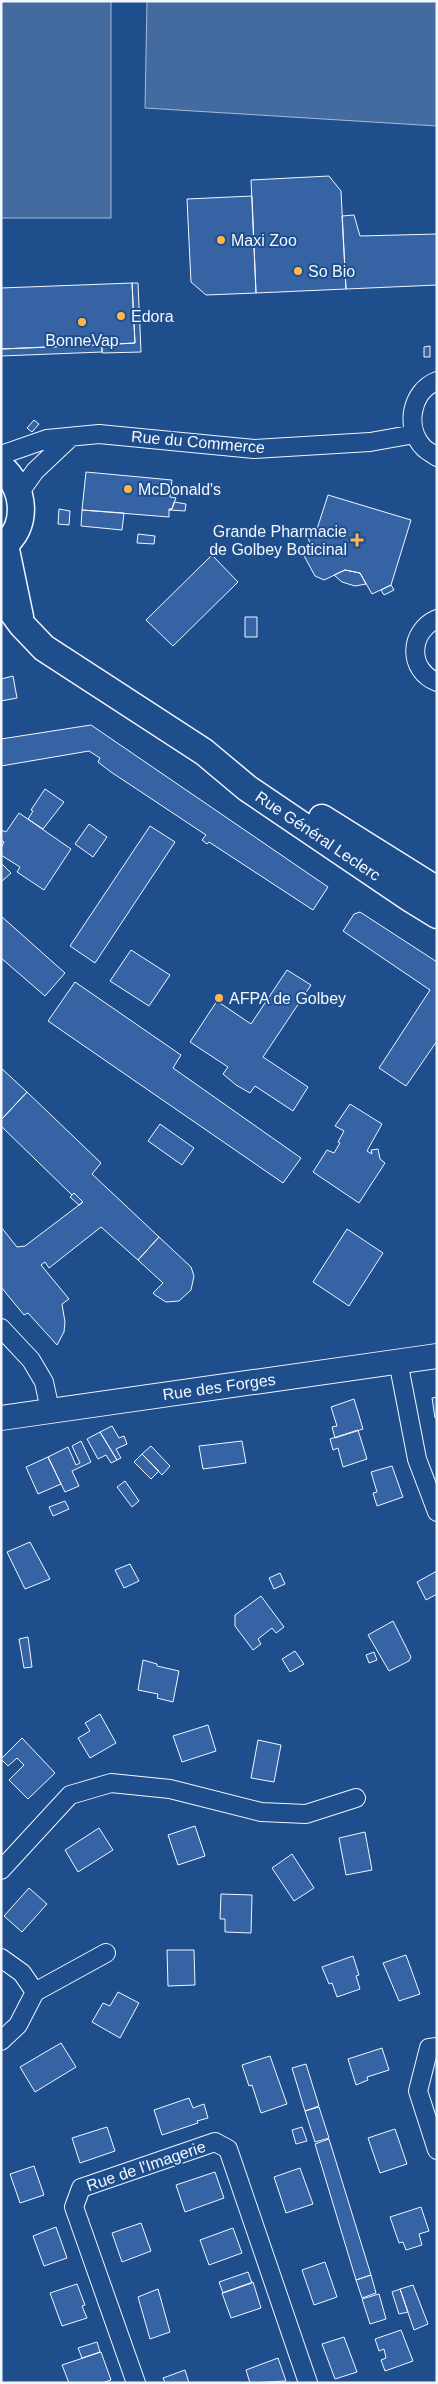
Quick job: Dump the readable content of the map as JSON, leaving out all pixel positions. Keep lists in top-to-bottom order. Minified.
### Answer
{"streets":{"main road":["Rue Général Leclerc","Rue des Forges"],"street":["Rue du Commerce","Rue de l'Imagerie"]},"places":{"other":["Maxi Zoo","So Bio","Edora","BonneVap","McDonald's","AFPA de Golbey"],"health":["Grande Pharmacie de Golbey Boticinal"]}}
